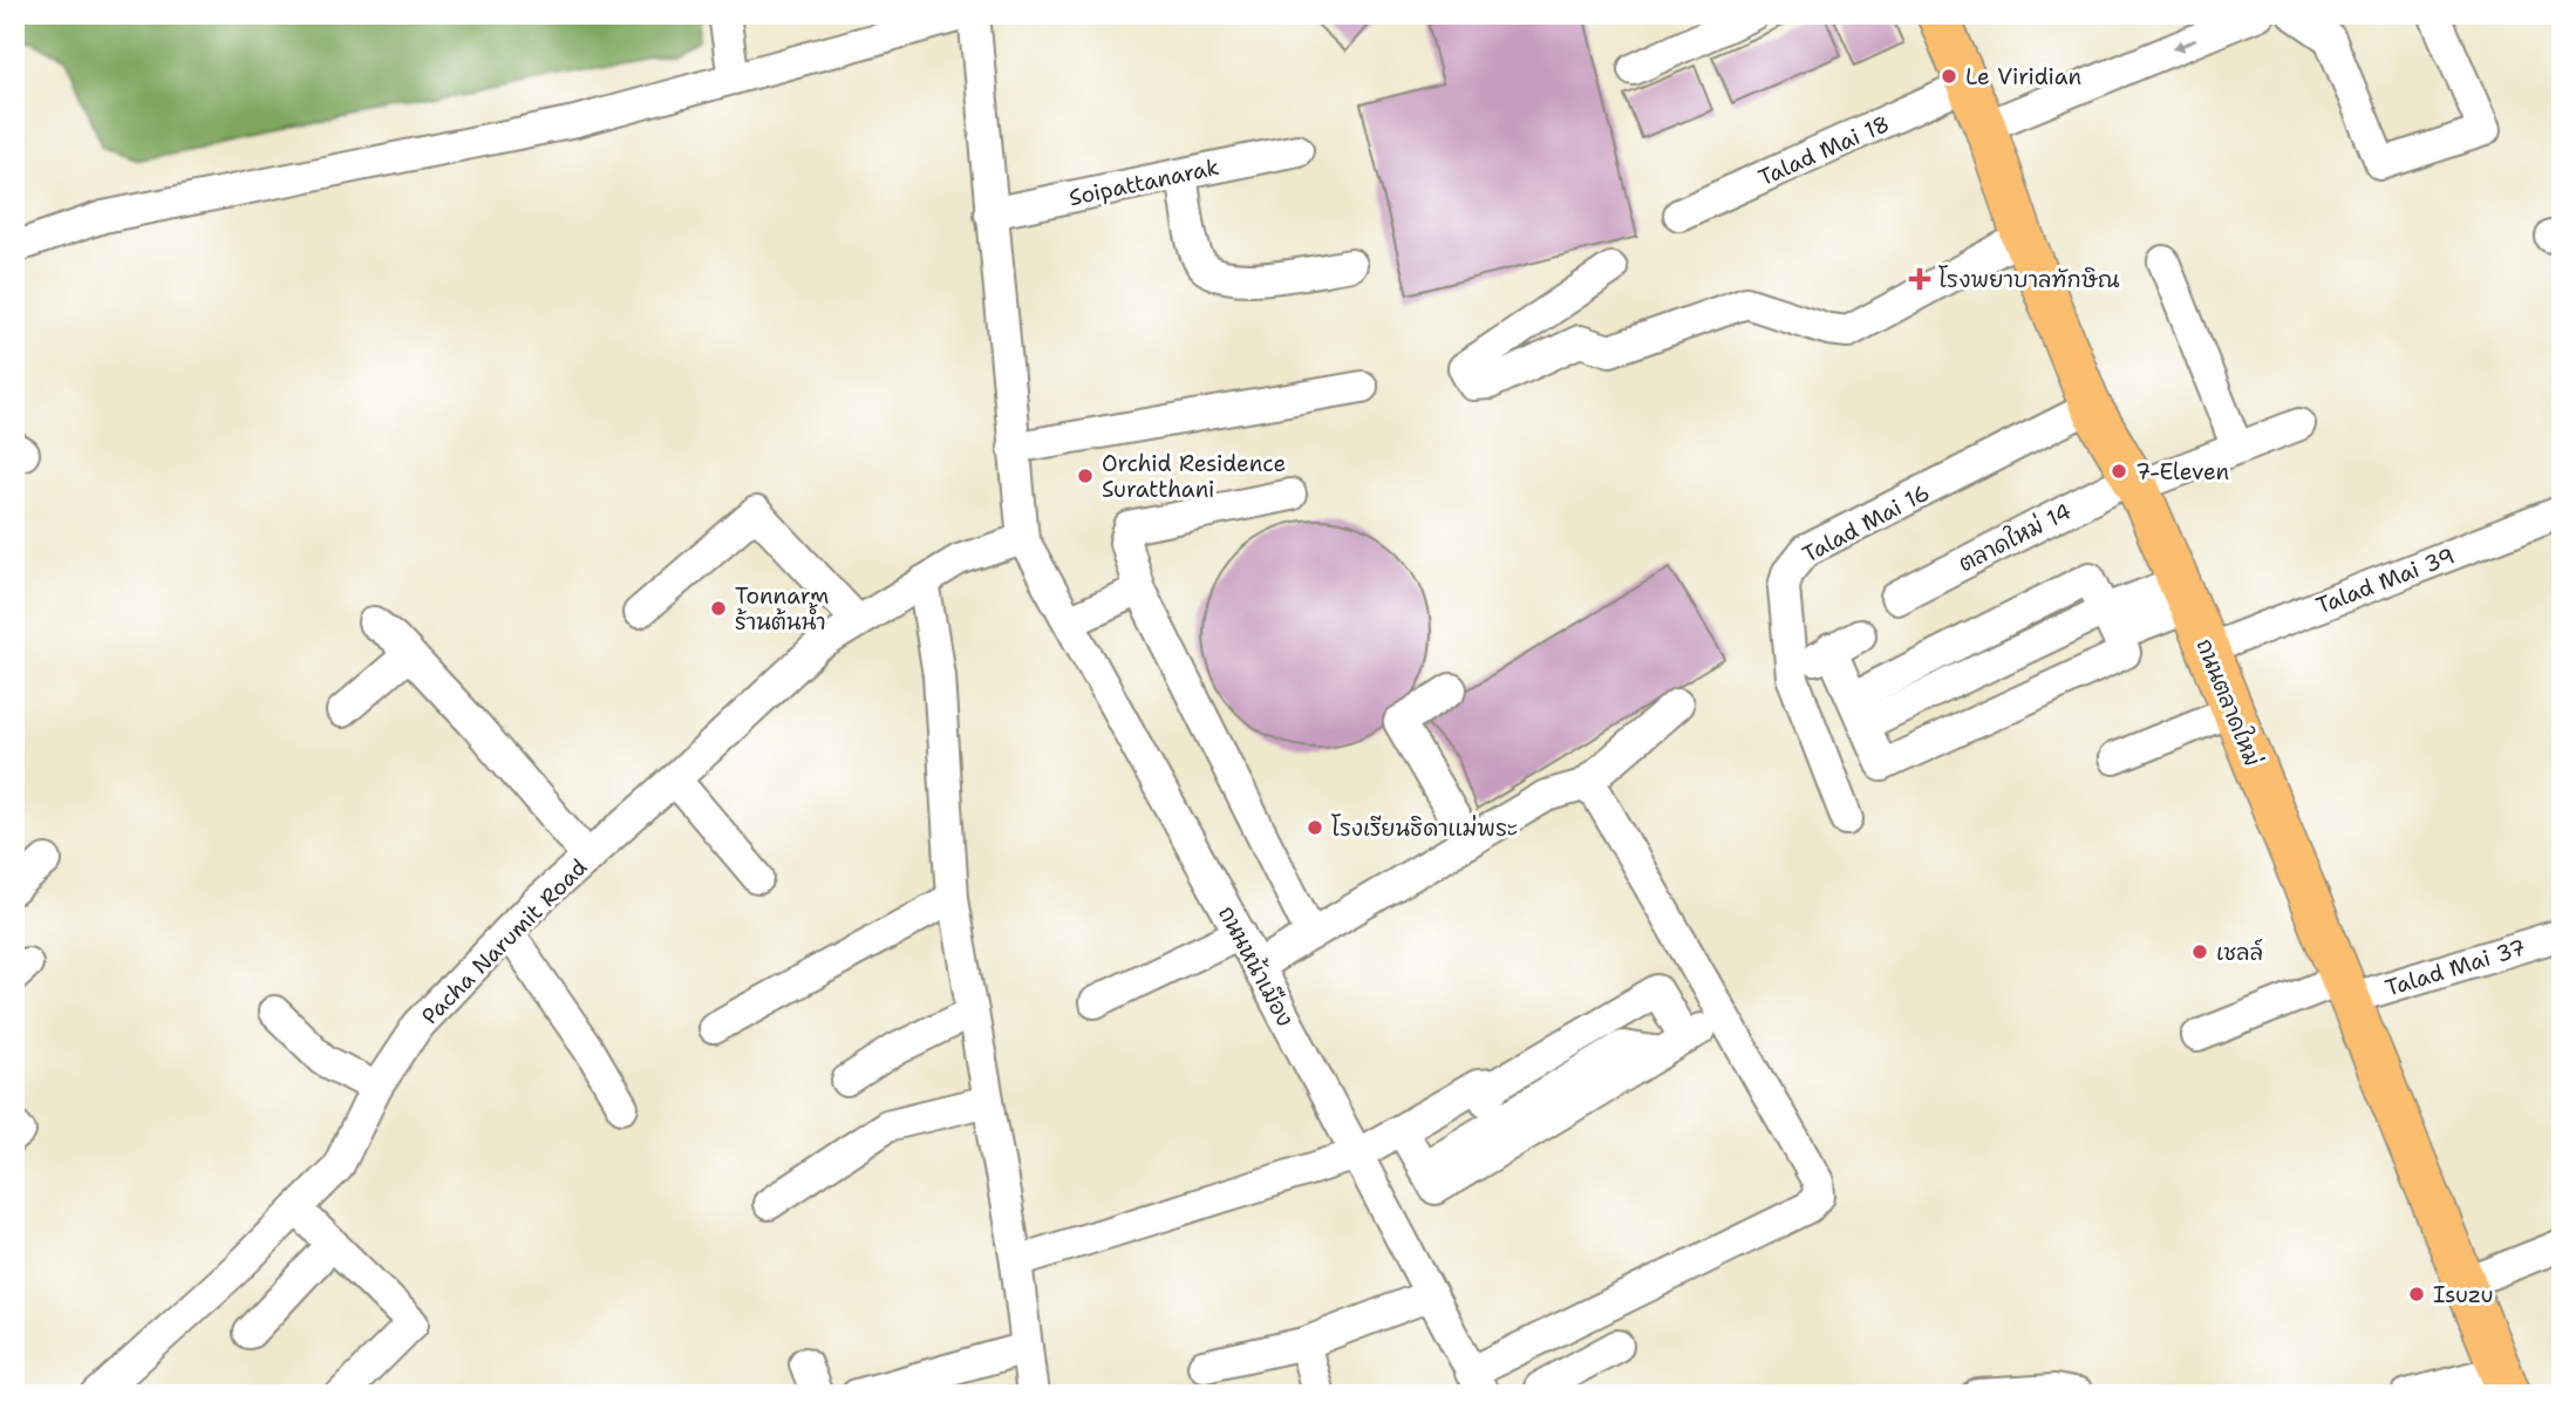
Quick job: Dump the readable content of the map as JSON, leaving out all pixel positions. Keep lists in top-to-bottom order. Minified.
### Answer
{"streets":{"main road":["ถนนตลาดใหม่"],"street":["Talad Mai 18","Soipattanarak","Talad Mai 16","ตลาดใหม่ 14","Talad Mai 39","Pacha Narumit Road","ถนนหน้าเมือง","Talad Mai 37"]},"crossings":[["Talad Mai 18","ถนนตลาดใหม่"],["Talad Mai 16","ถนนตลาดใหม่"],["ตลาดใหม่ 14","ถนนตลาดใหม่"],["Talad Mai 39","ถนนตลาดใหม่"],["ถนนตลาดใหม่","Talad Mai 37"],["Pacha Narumit Road","ถนนหน้าเมือง"]],"places":{"other":["Le Viridian","7-Eleven","Orchid Residence Suratthani","Tonnarm ร้านต้นน้ำ","โรงเรียนธิดาแม่พระ","เชลล์","Isuzu"],"health":["โรงพยาบาลทักษิณ"]}}
